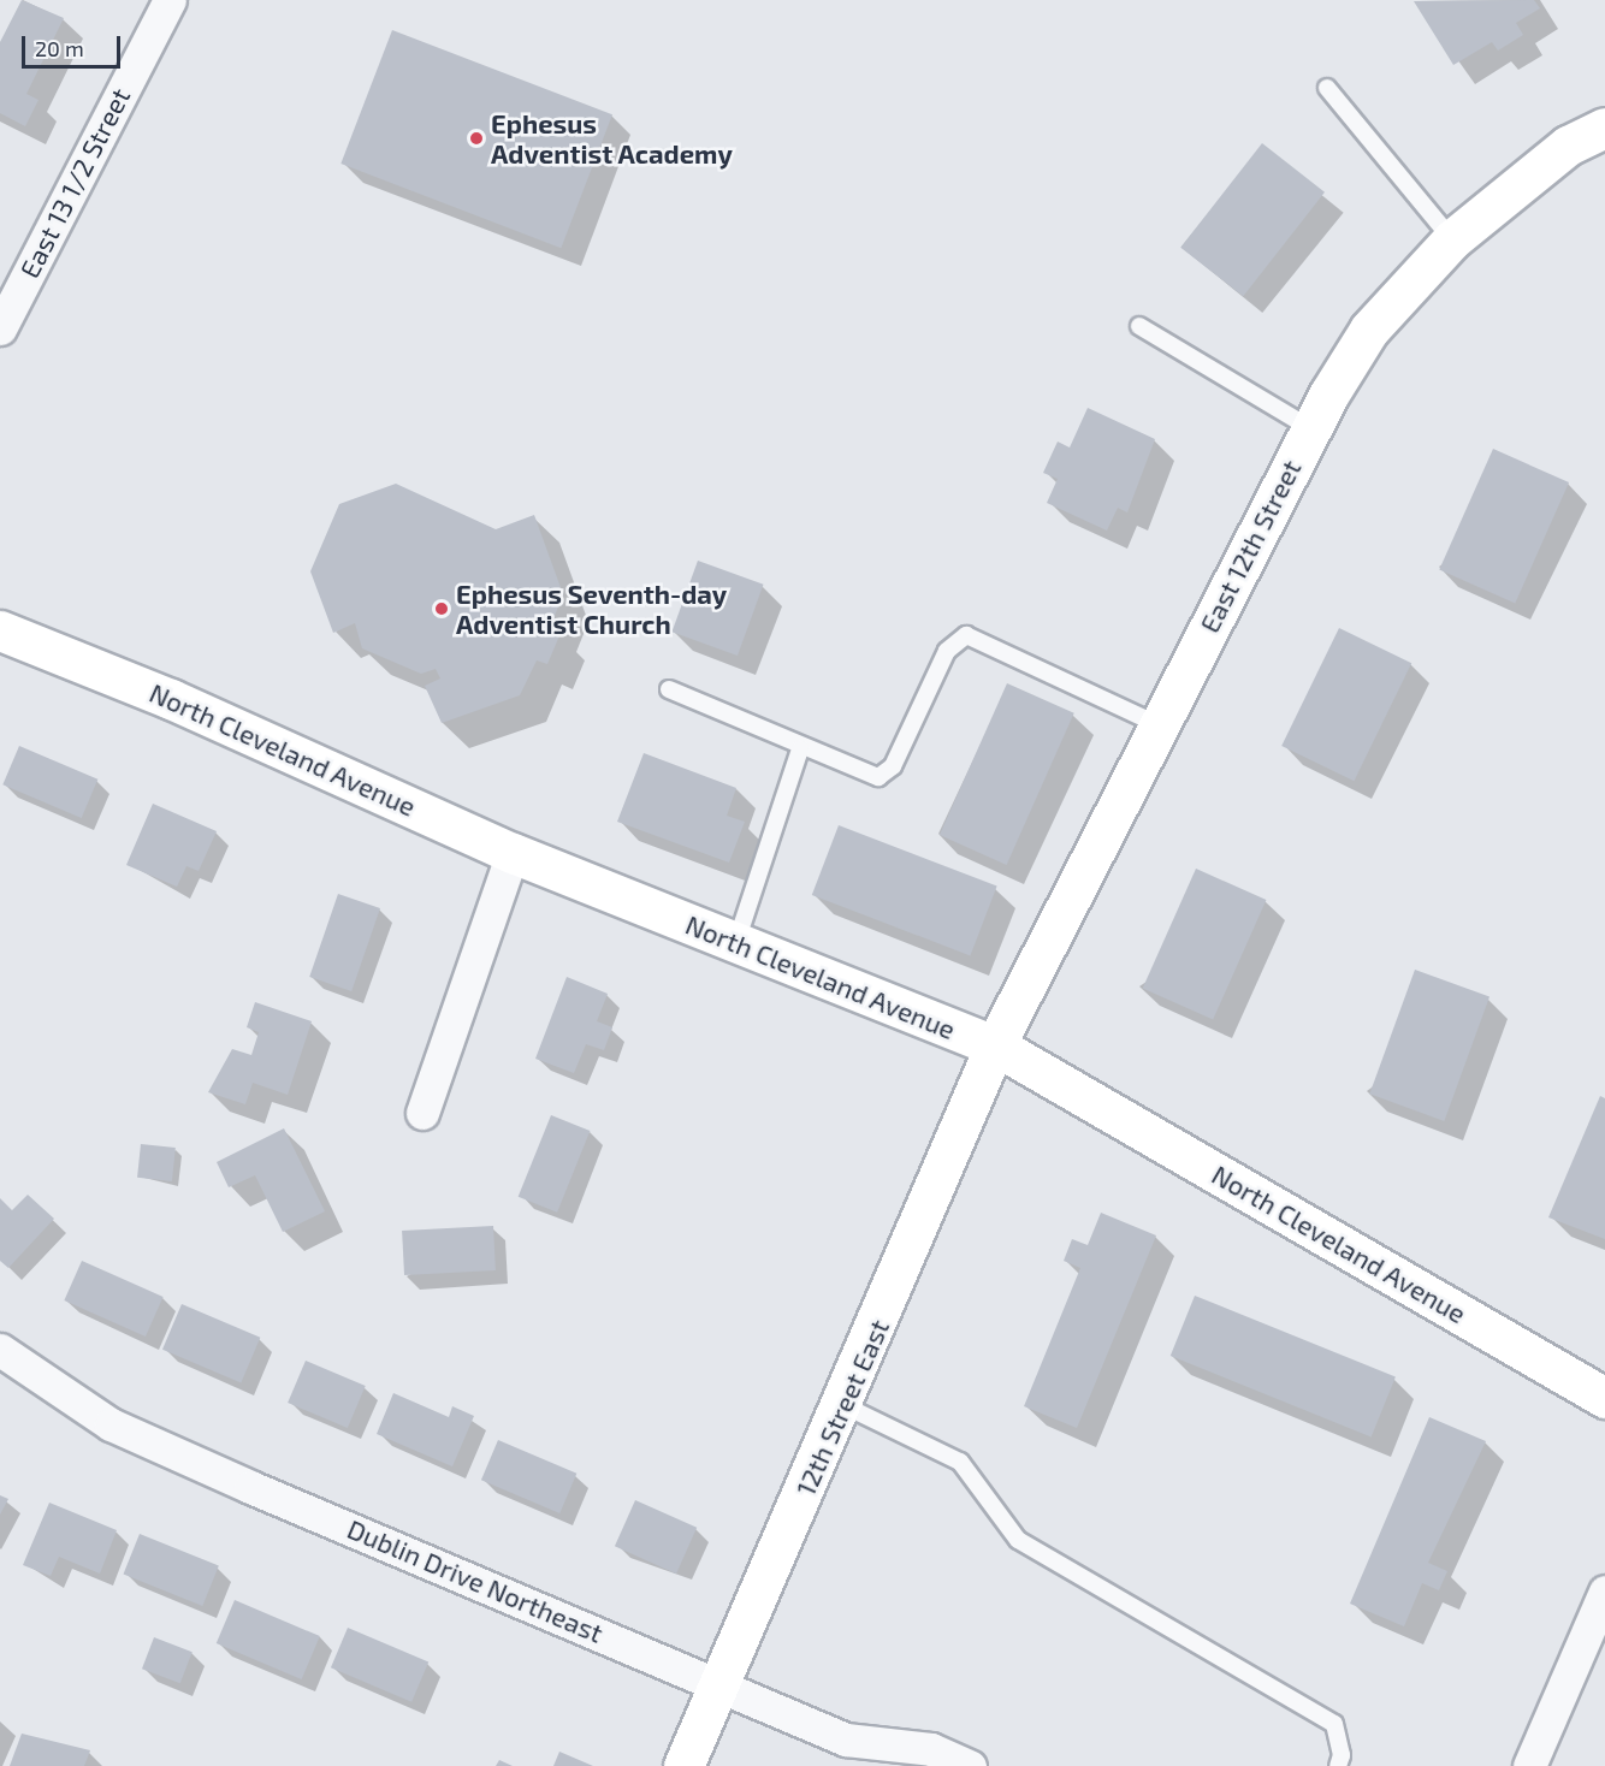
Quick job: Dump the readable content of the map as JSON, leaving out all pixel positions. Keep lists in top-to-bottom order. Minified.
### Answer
{"streets":{"street":["East 13 1/2 Street","East 12th Street","North Cleveland Avenue","12th Street East","Dublin Drive Northeast"]},"crossings":[["East 12th Street","North Cleveland Avenue"],["East 12th Street","12th Street East"],["North Cleveland Avenue","12th Street East"],["12th Street East","Dublin Drive Northeast"]],"places":["Ephesus Adventist Academy","Ephesus Seventh-day Adventist Church"],"scale_bar":"20 m"}
